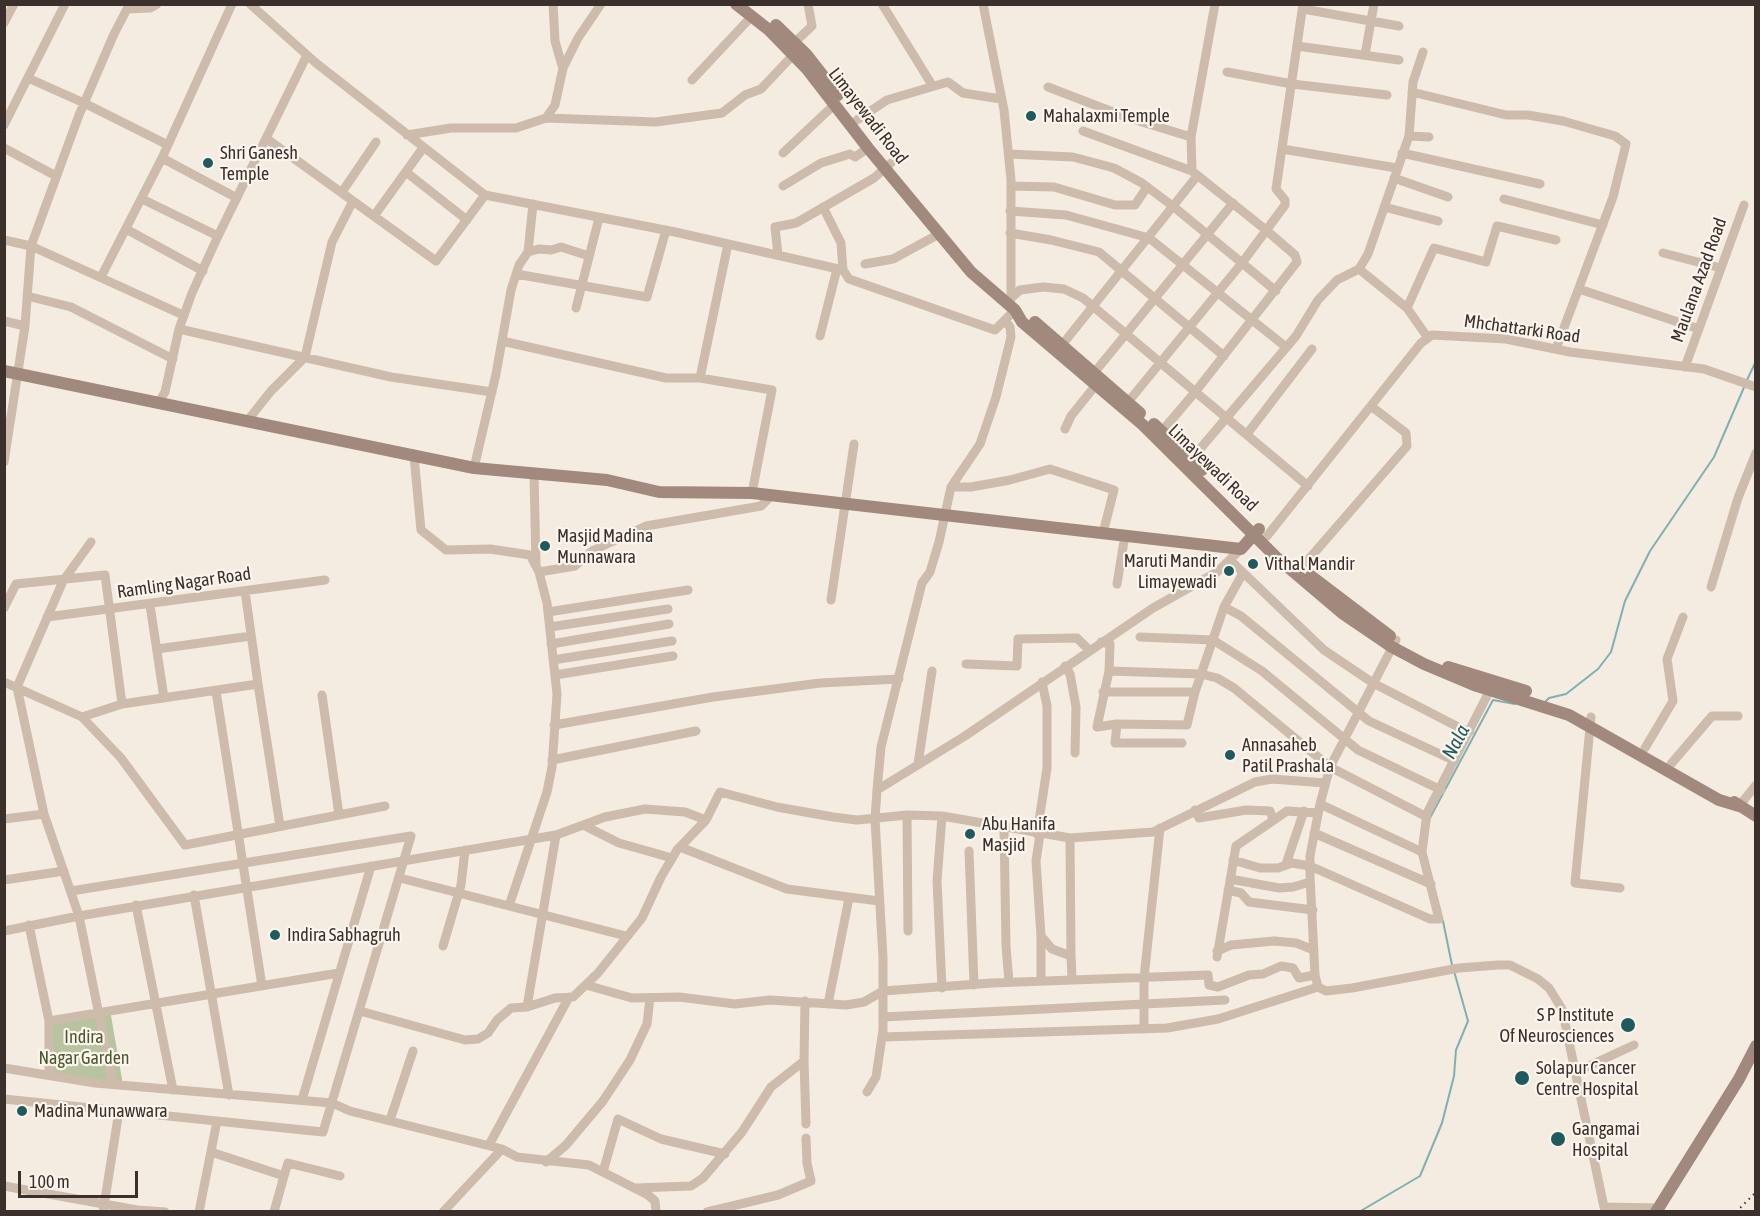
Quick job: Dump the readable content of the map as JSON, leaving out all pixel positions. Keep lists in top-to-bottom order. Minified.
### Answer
{"streets":{"street":["Limayewadi Road","Maulana Azad Road","Mhchattarki Road","Ramling Nagar Road"]},"crossings":[["Maulana Azad Road","Mhchattarki Road"]],"water":["Nala"],"parks":["Indira Nagar Garden"],"places":["Mahalaxmi Temple","Shri Ganesh Temple","Masjid Madina Munnawara","Vithal Mandir","Maruti Mandir Limayewadi","Annasaheb Patil Prashala","Abu Hanifa Masjid","Indira Sabhagruh","S P Institute Of Neurosciences","Solapur Cancer Centre Hospital","Madina Munawwara","Gangamai Hospital"],"scale_bar":"100 m"}
